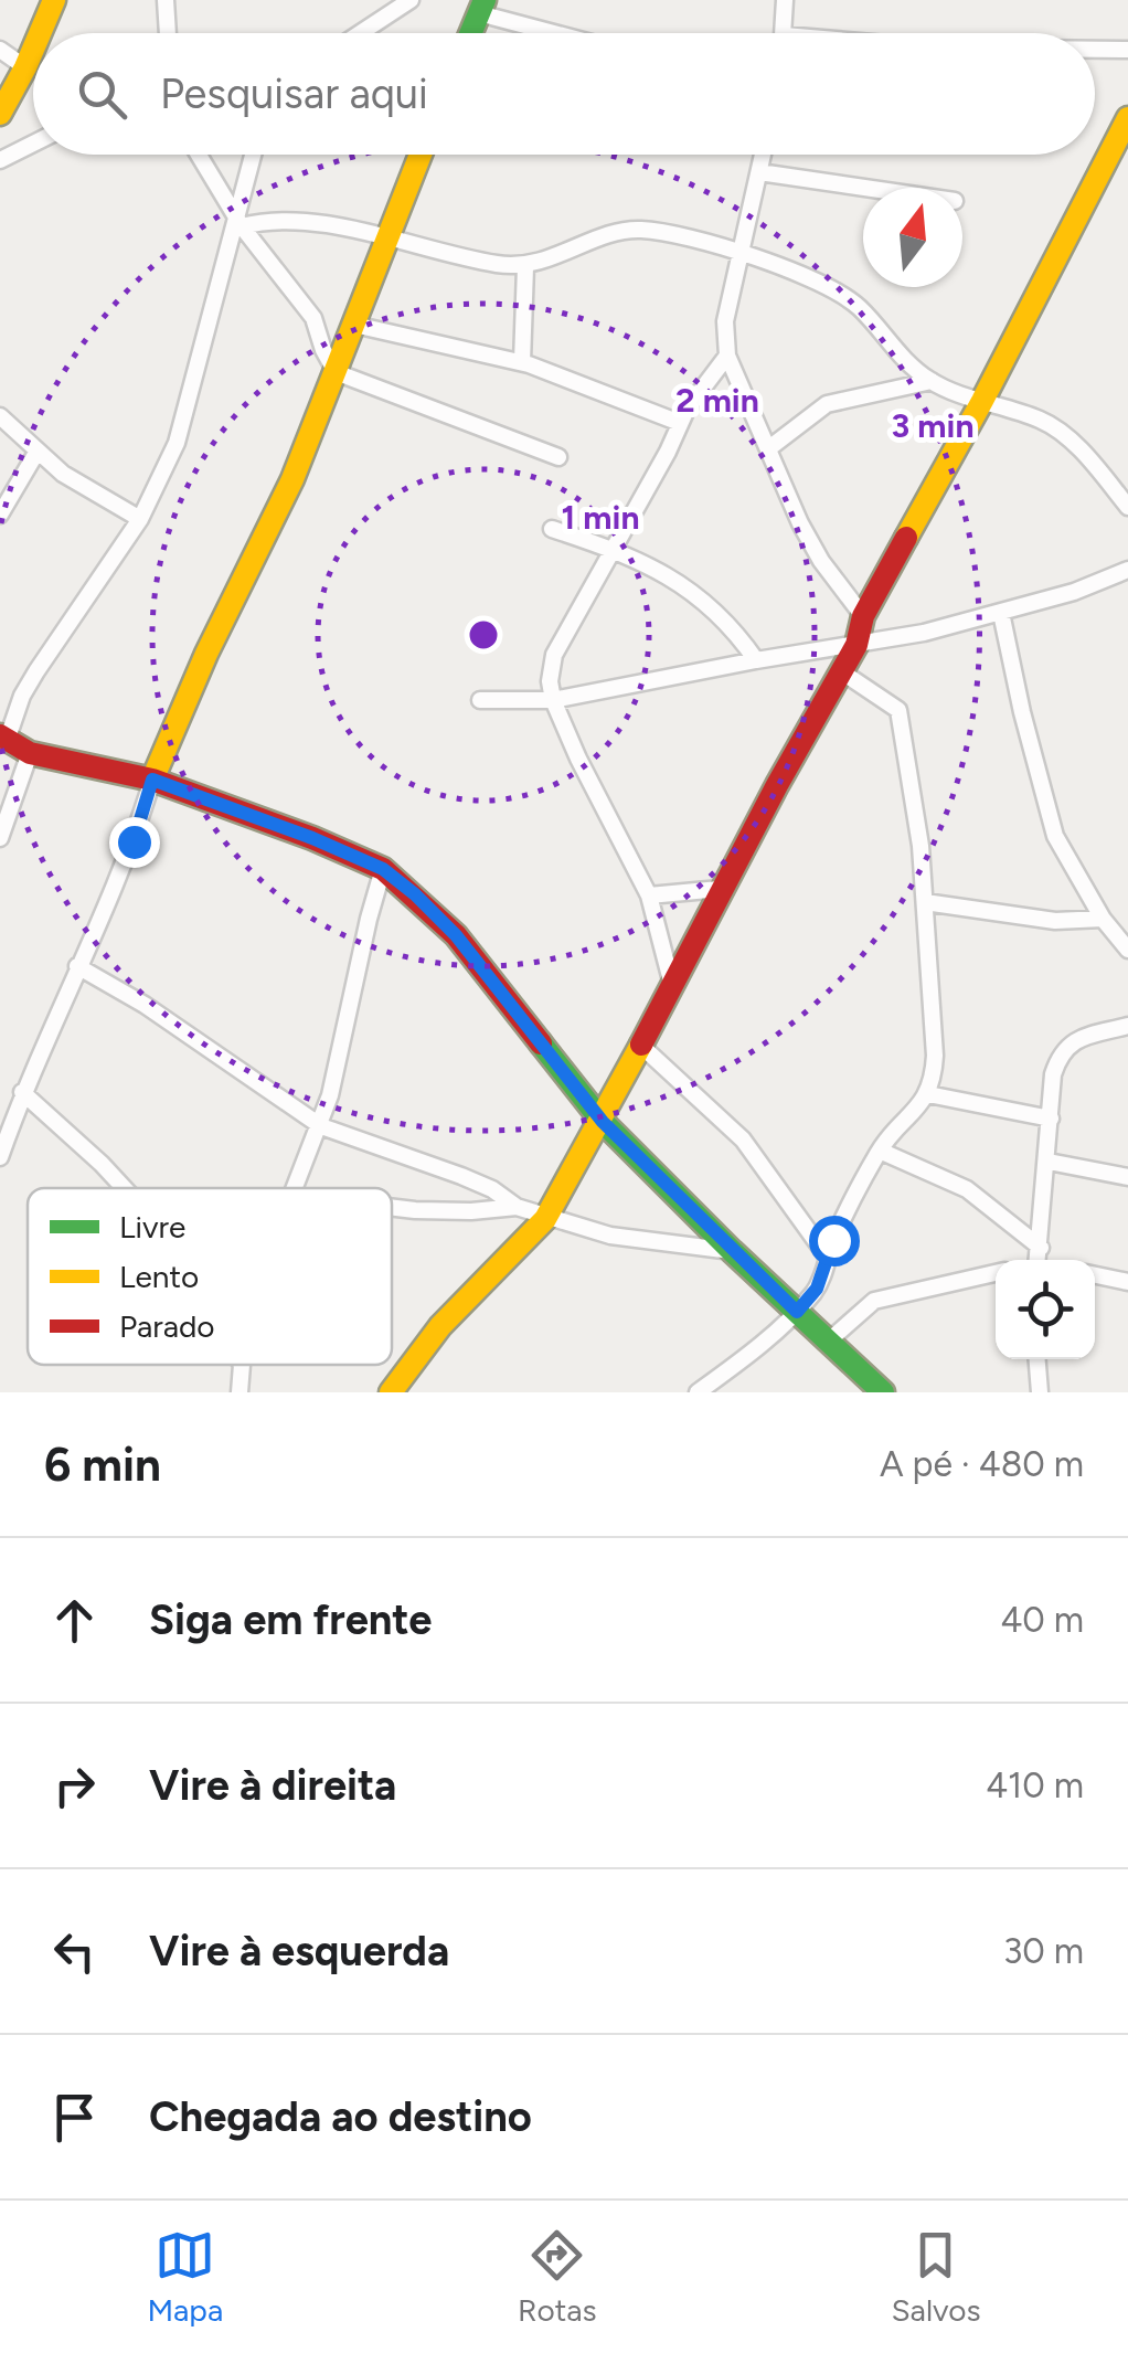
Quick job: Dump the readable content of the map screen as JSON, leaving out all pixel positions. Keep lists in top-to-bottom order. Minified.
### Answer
{"legend":["Livre","Lento","Parado"],"north":"top","page":{"search":"Pesquisar aqui","heading":["6 min","A pé · 480 m"],"list":[["Siga em frente","40 m"],["Vire à direita","410 m"],["Vire à esquerda","30 m"],"Chegada ao destino"],"nav":["Mapa","Rotas","Salvos"]},"rings":["2 min","3 min","1 min"]}
